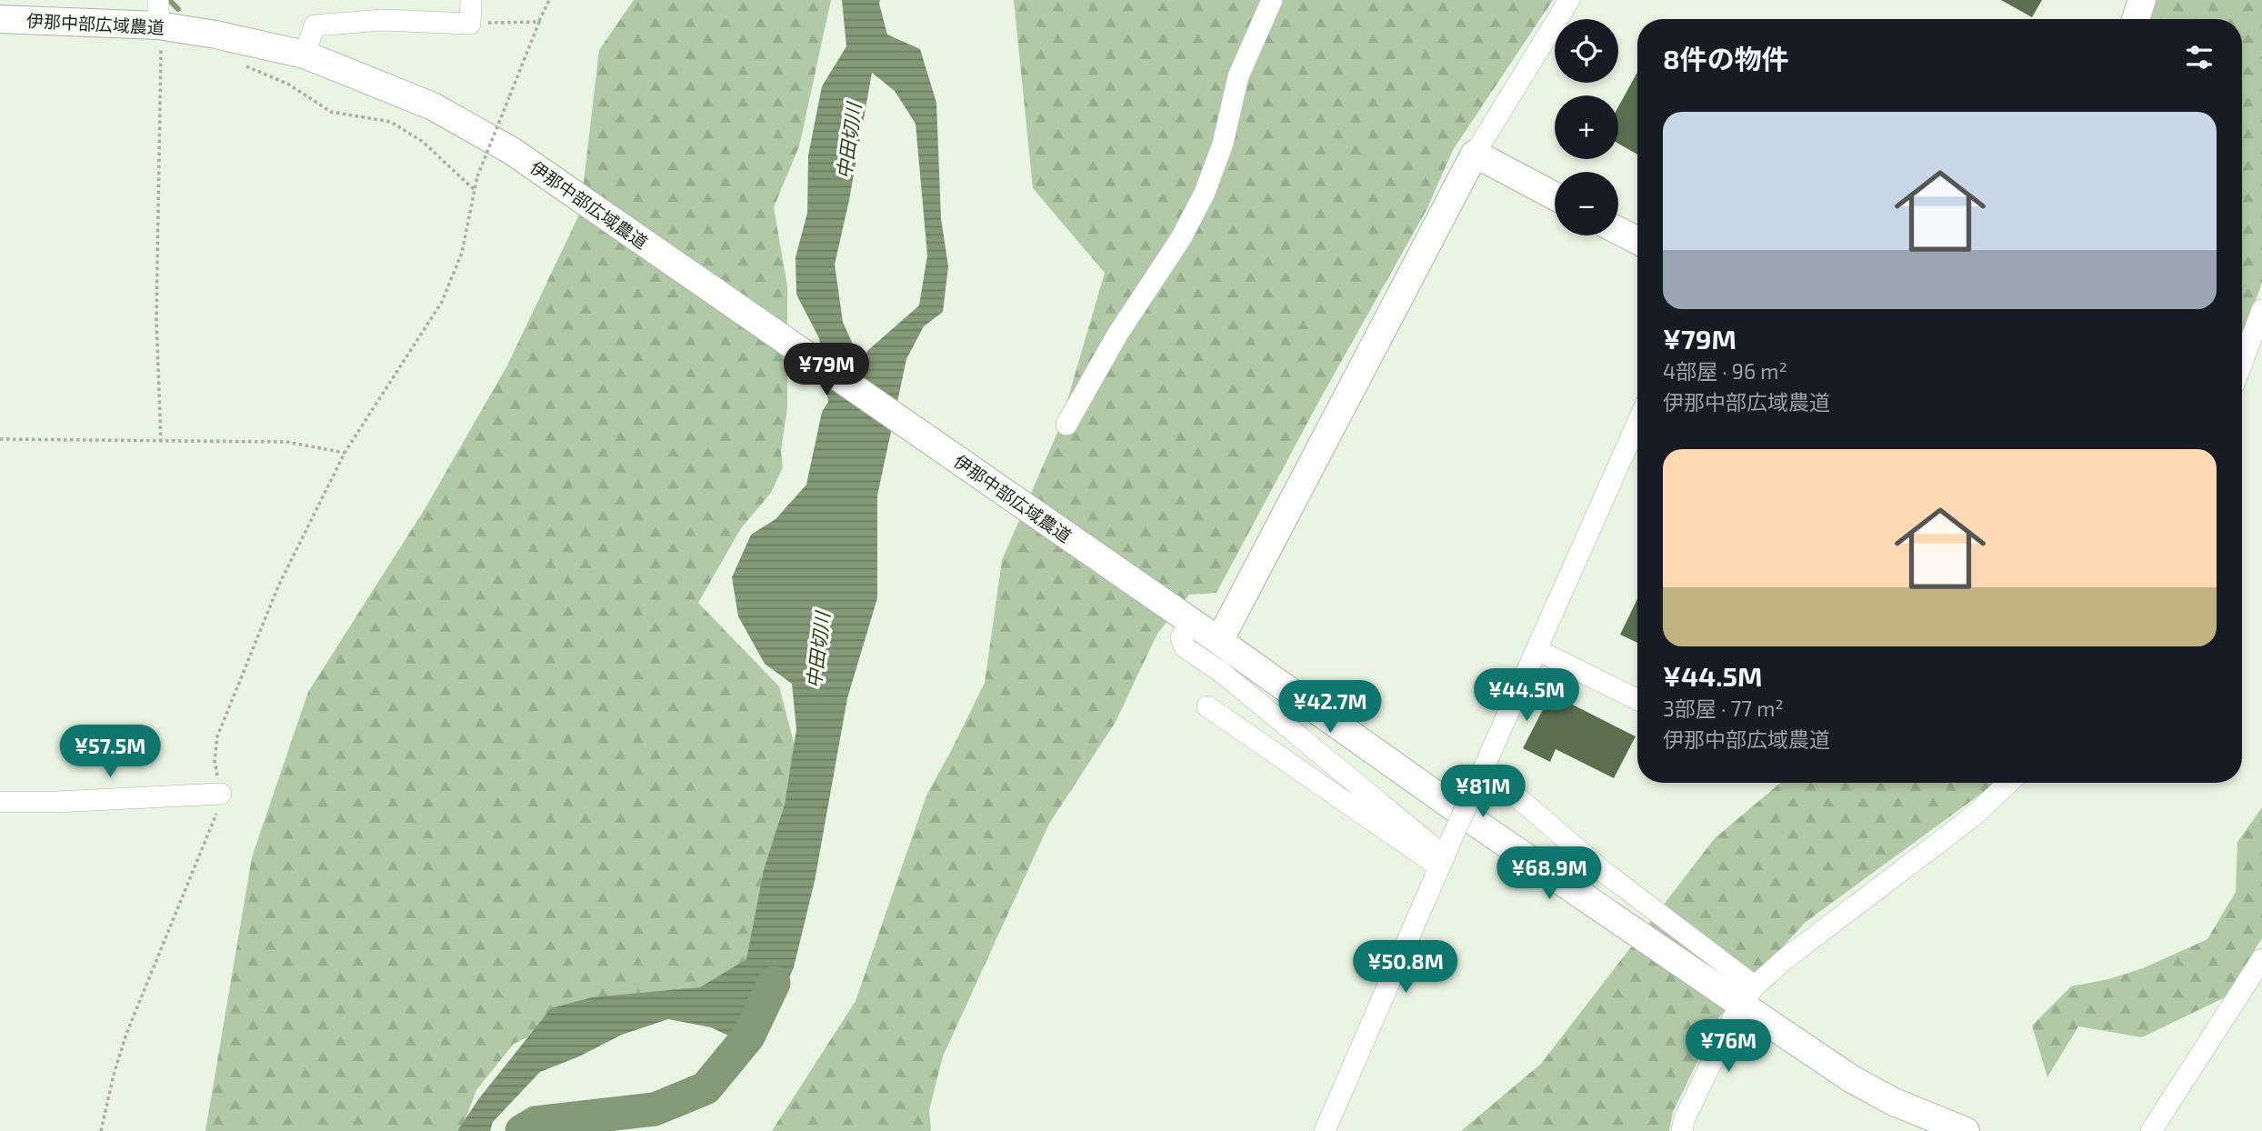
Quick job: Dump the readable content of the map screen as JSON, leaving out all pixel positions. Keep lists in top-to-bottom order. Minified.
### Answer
{"streets":{"street":["伊那中部広域農道"]},"water":["中田切川"],"page":{"map_buttons":["+","−"],"heading":"8件の物件","list":[{"name":"¥79M","note":"4部屋 · 96 m² · 伊那中部広域農道"},{"name":"¥44.5M","note":"3部屋 · 77 m² · 伊那中部広域農道"}],"price":["¥79M","¥44.5M","¥42.7M","¥57.5M","¥81M","¥68.9M","¥50.8M","¥76M"]}}
